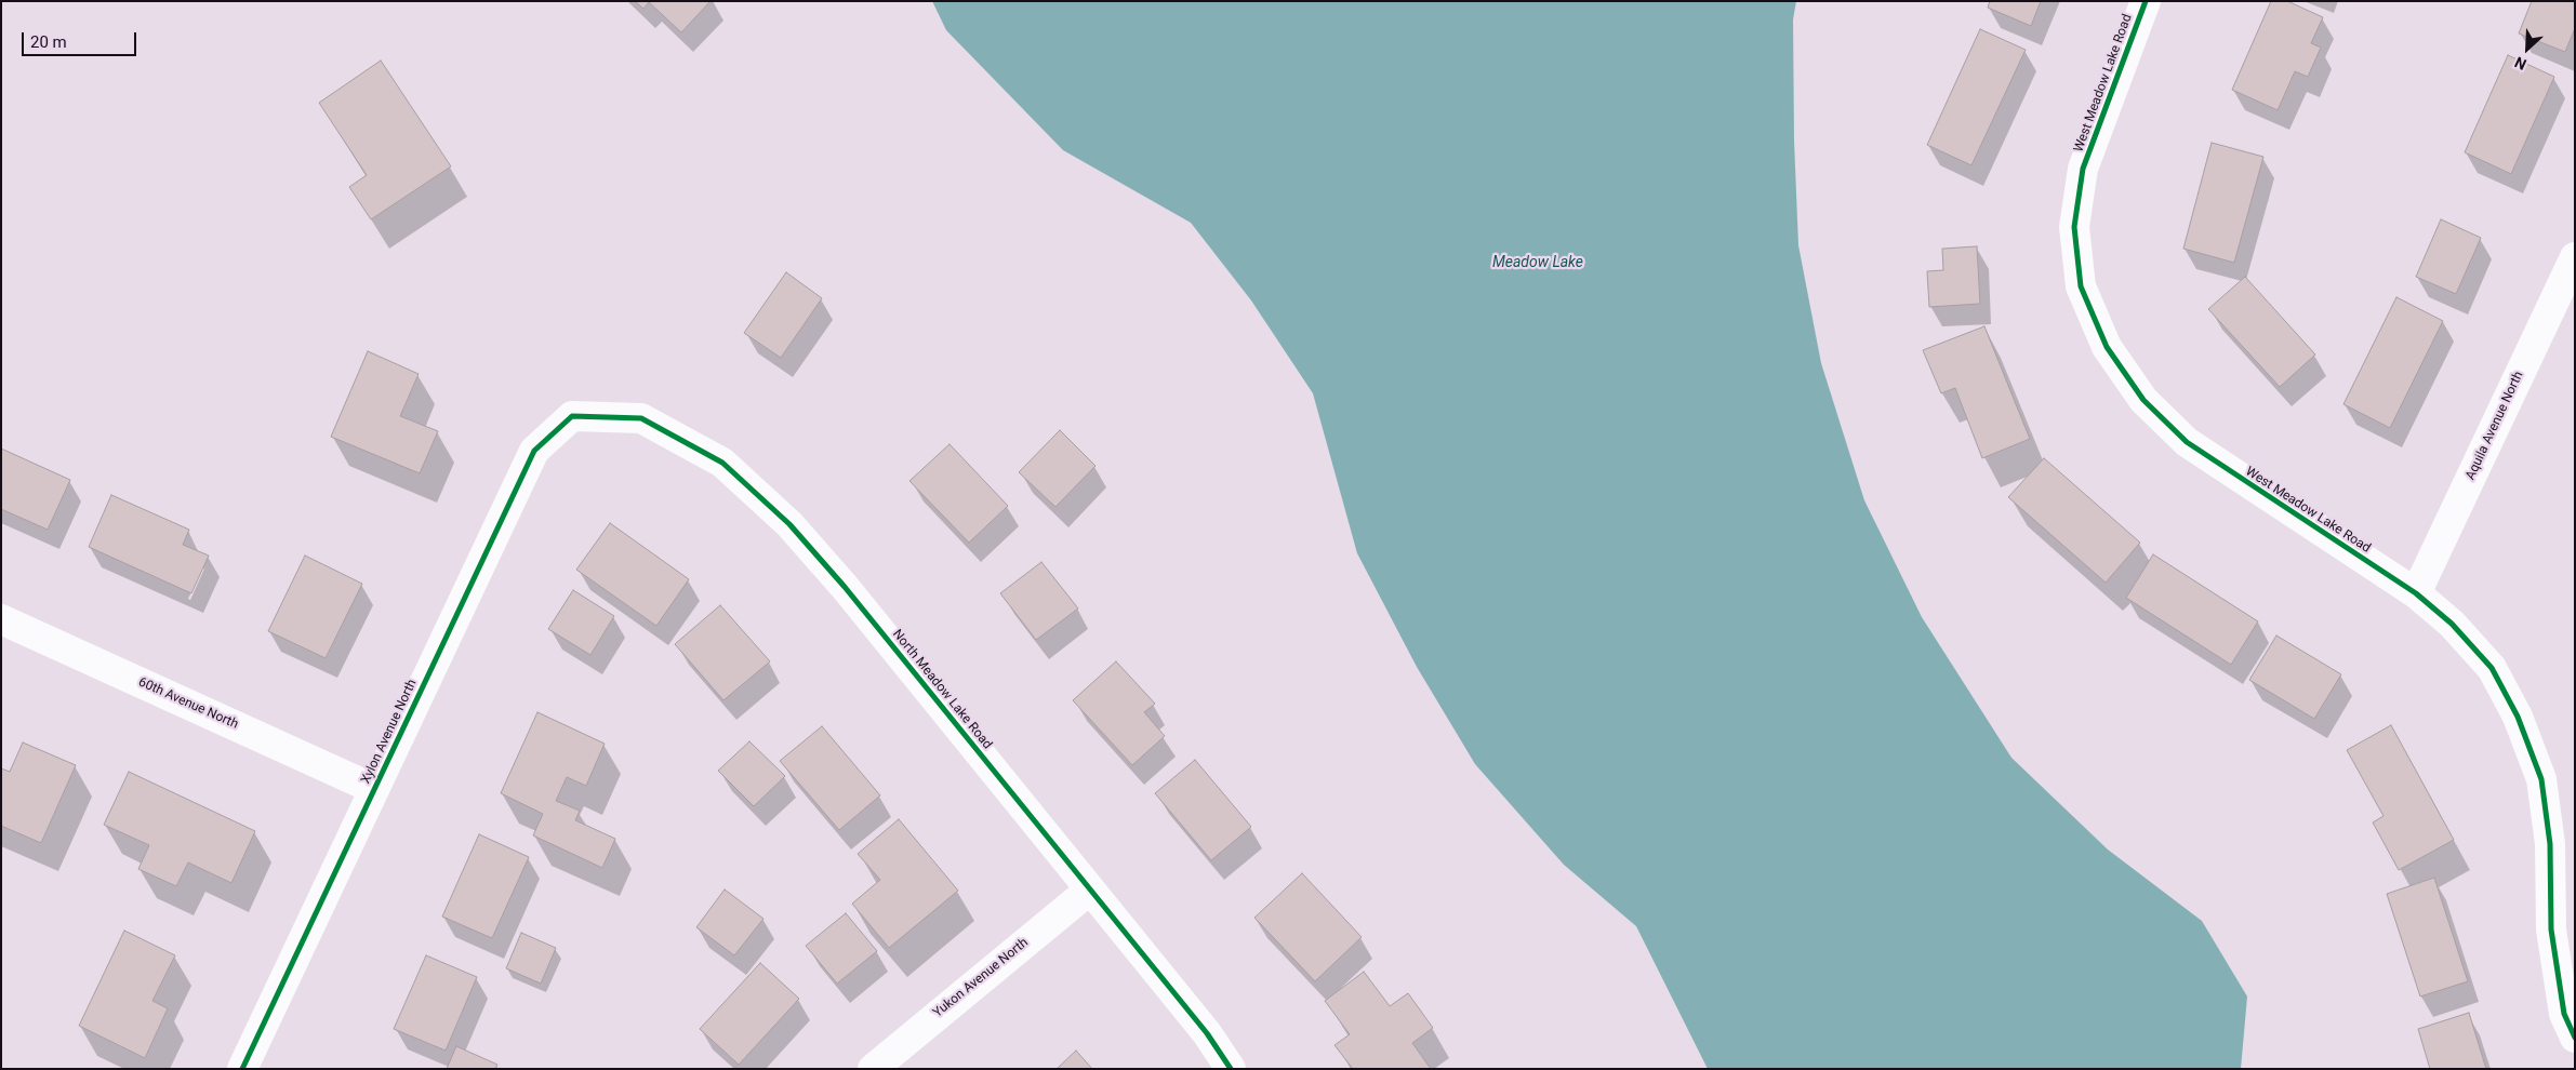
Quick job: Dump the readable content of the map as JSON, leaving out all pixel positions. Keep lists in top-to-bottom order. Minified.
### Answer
{"streets":{"street":["West Meadow Lake Road","Aquila Avenue North","North Meadow Lake Road","60th Avenue North","Xylon Avenue North","Yukon Avenue North"]},"crossings":[["West Meadow Lake Road","Aquila Avenue North"],["North Meadow Lake Road","Xylon Avenue North"],["North Meadow Lake Road","Yukon Avenue North"],["60th Avenue North","Xylon Avenue North"]],"water":["Meadow Lake"],"scale_bar":"20 m","north":"bottom left"}
